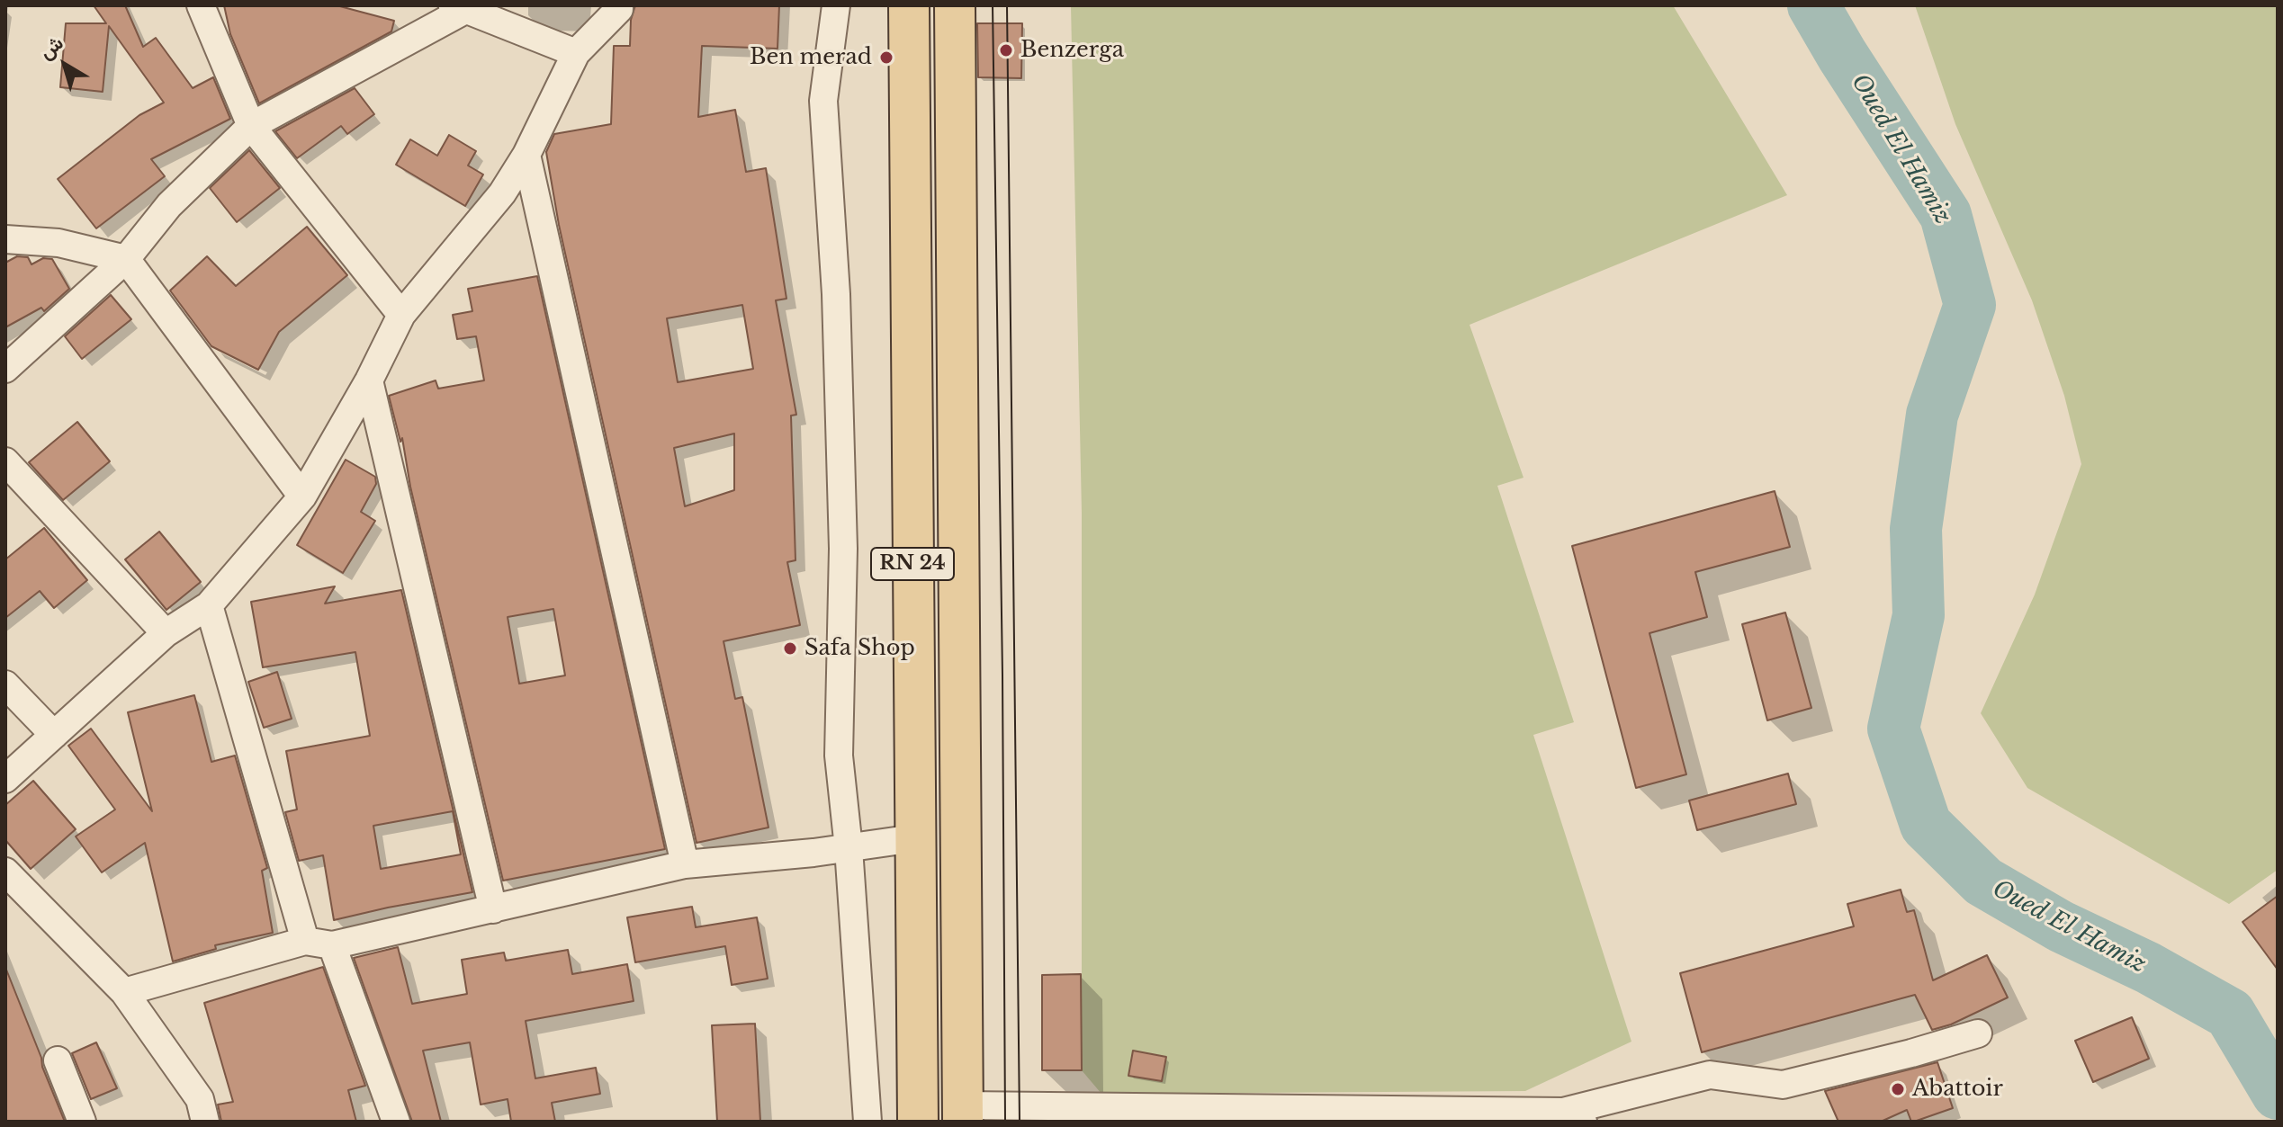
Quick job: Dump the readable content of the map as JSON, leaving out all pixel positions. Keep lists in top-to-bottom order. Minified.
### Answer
{"streets":{"main road":["RN 24"]},"water":["Oued El Hamiz"],"places":["Benzerga","Ben merad","Safa Shop","Abattoir"],"north":"top left"}
